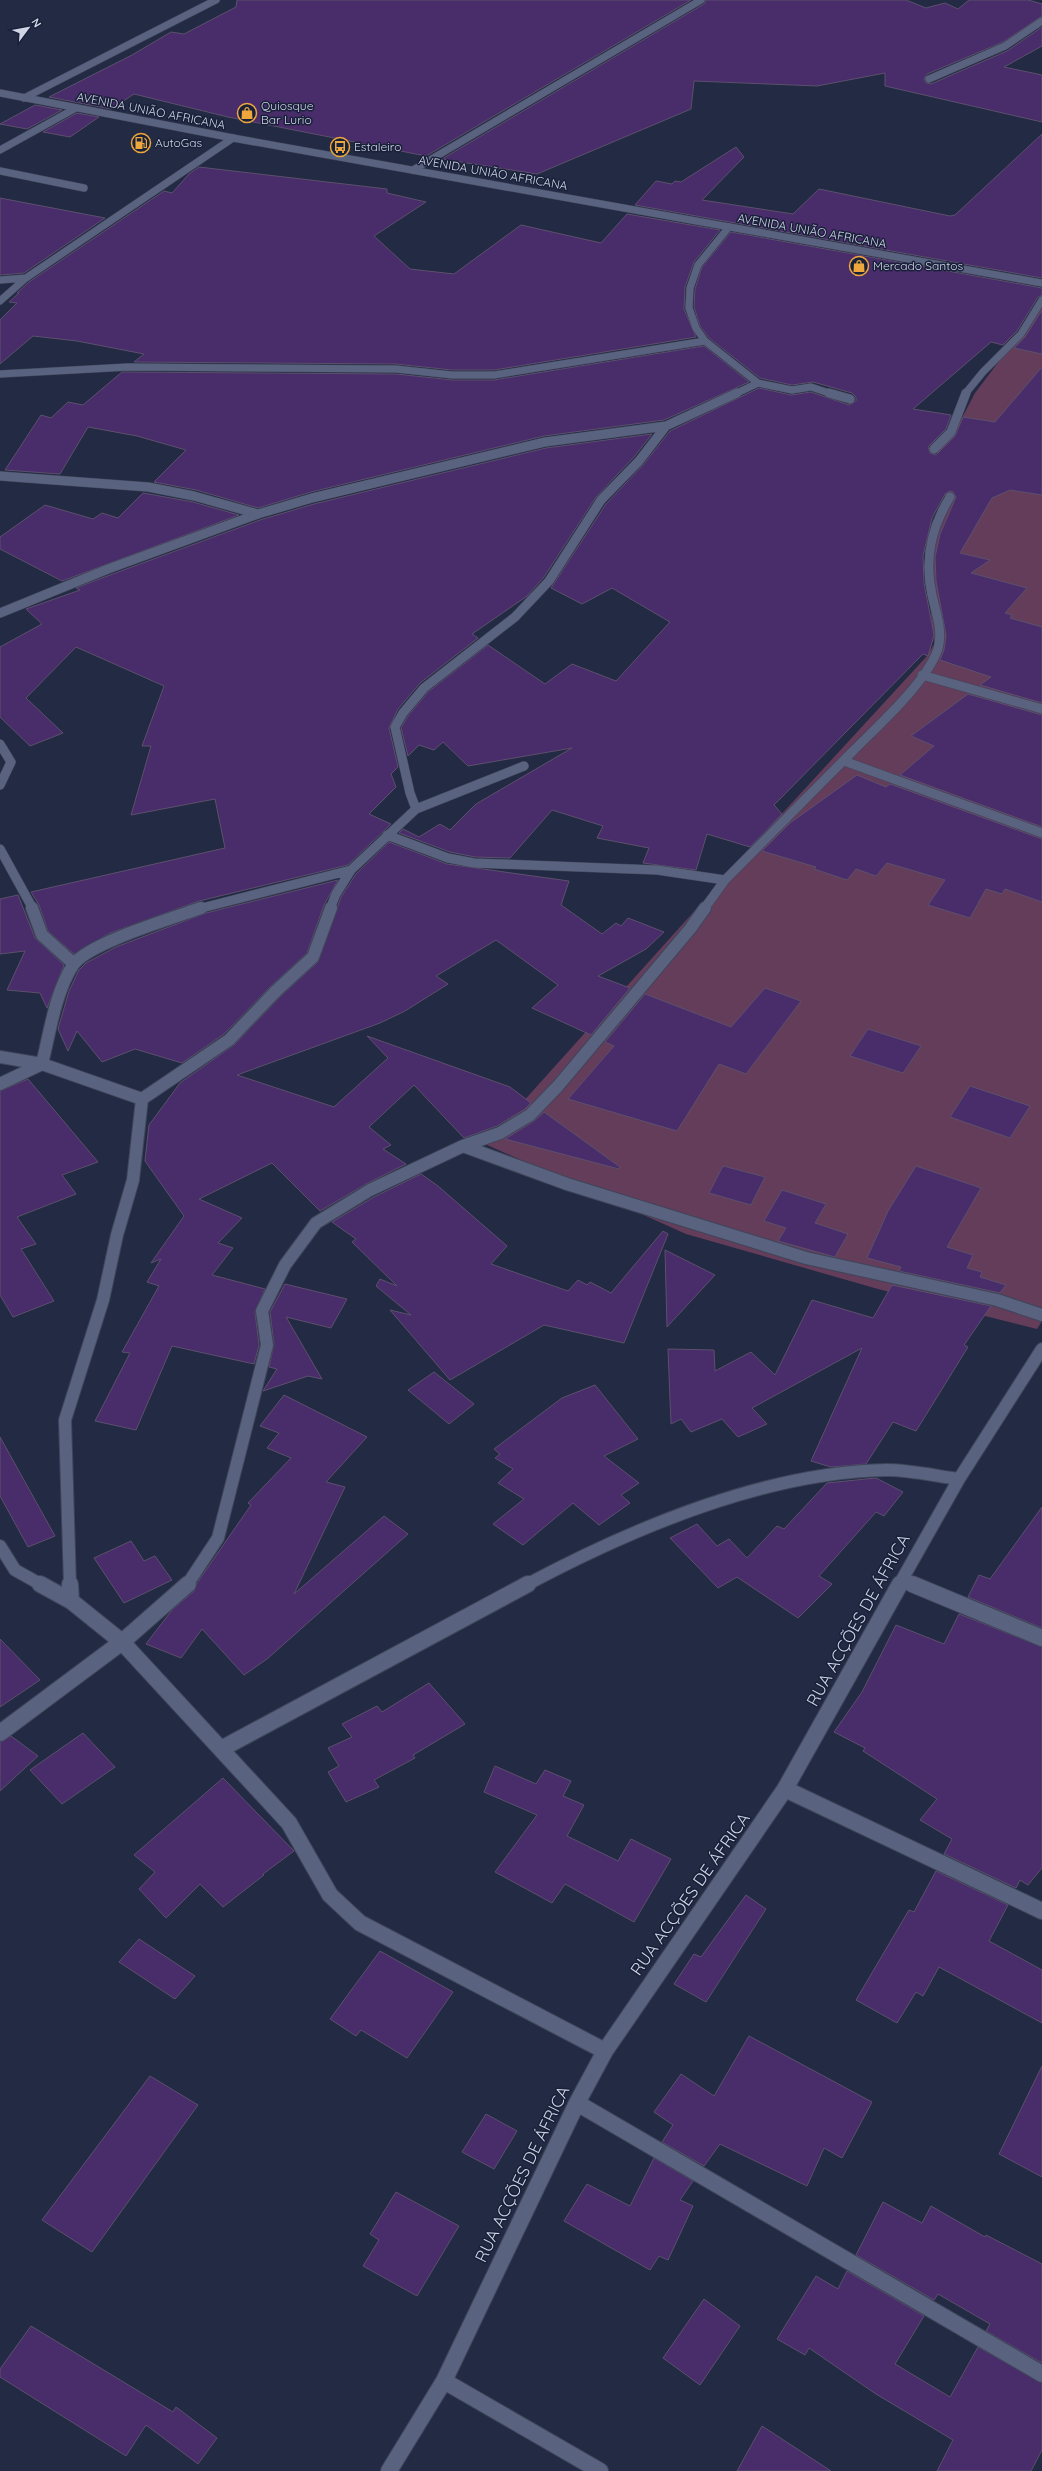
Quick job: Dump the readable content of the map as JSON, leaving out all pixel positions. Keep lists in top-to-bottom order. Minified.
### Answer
{"streets":{"street":["AVENIDA UNIÃO AFRICANA","RUA ACÇÕES DE ÁFRICA"]},"places":{"shop":["Quiosque Bar Lurio","Mercado Santos"],"fuel station":["AutoGas"],"bus stop":["Estaleiro"]},"north":"top right"}
